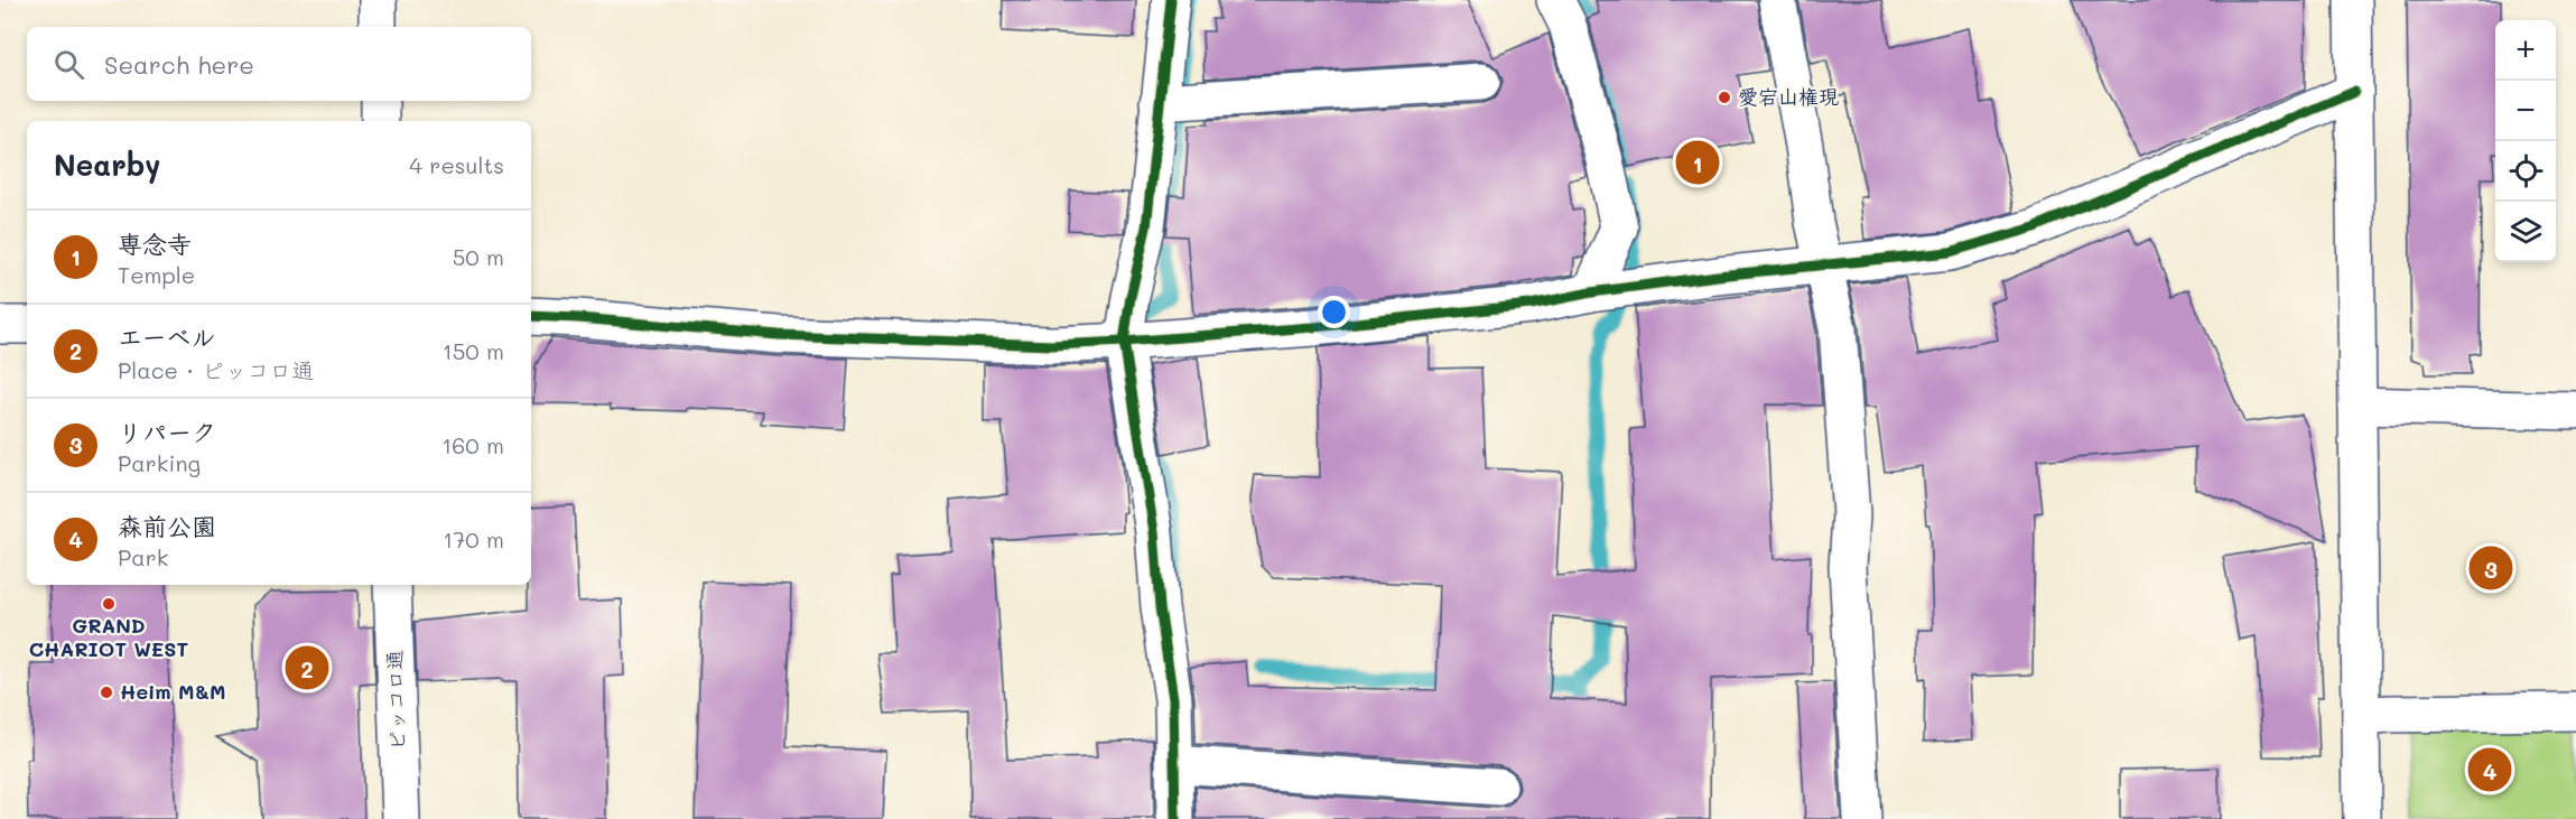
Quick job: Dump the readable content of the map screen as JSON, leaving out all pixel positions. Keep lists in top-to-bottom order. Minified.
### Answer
{"streets":{"street":["ピッコロ通"]},"places":["愛宕山権現","GRAND CHARIOT WEST","Heim M&M"],"page":{"map_buttons":["+","−"],"search":"Search here","heading":["Nearby","4 results"],"pins":["1","3","2","4"],"list":[{"mark":"1","name":"専念寺","note":"Temple","value":"50 m"},{"mark":"2","name":"エーベル","note":"Place · ピッコロ通","value":"150 m"},{"mark":"3","name":"リパーク","note":"Parking","value":"160 m"},{"mark":"4","name":"森前公園","note":"Park","value":"170 m"}]}}
